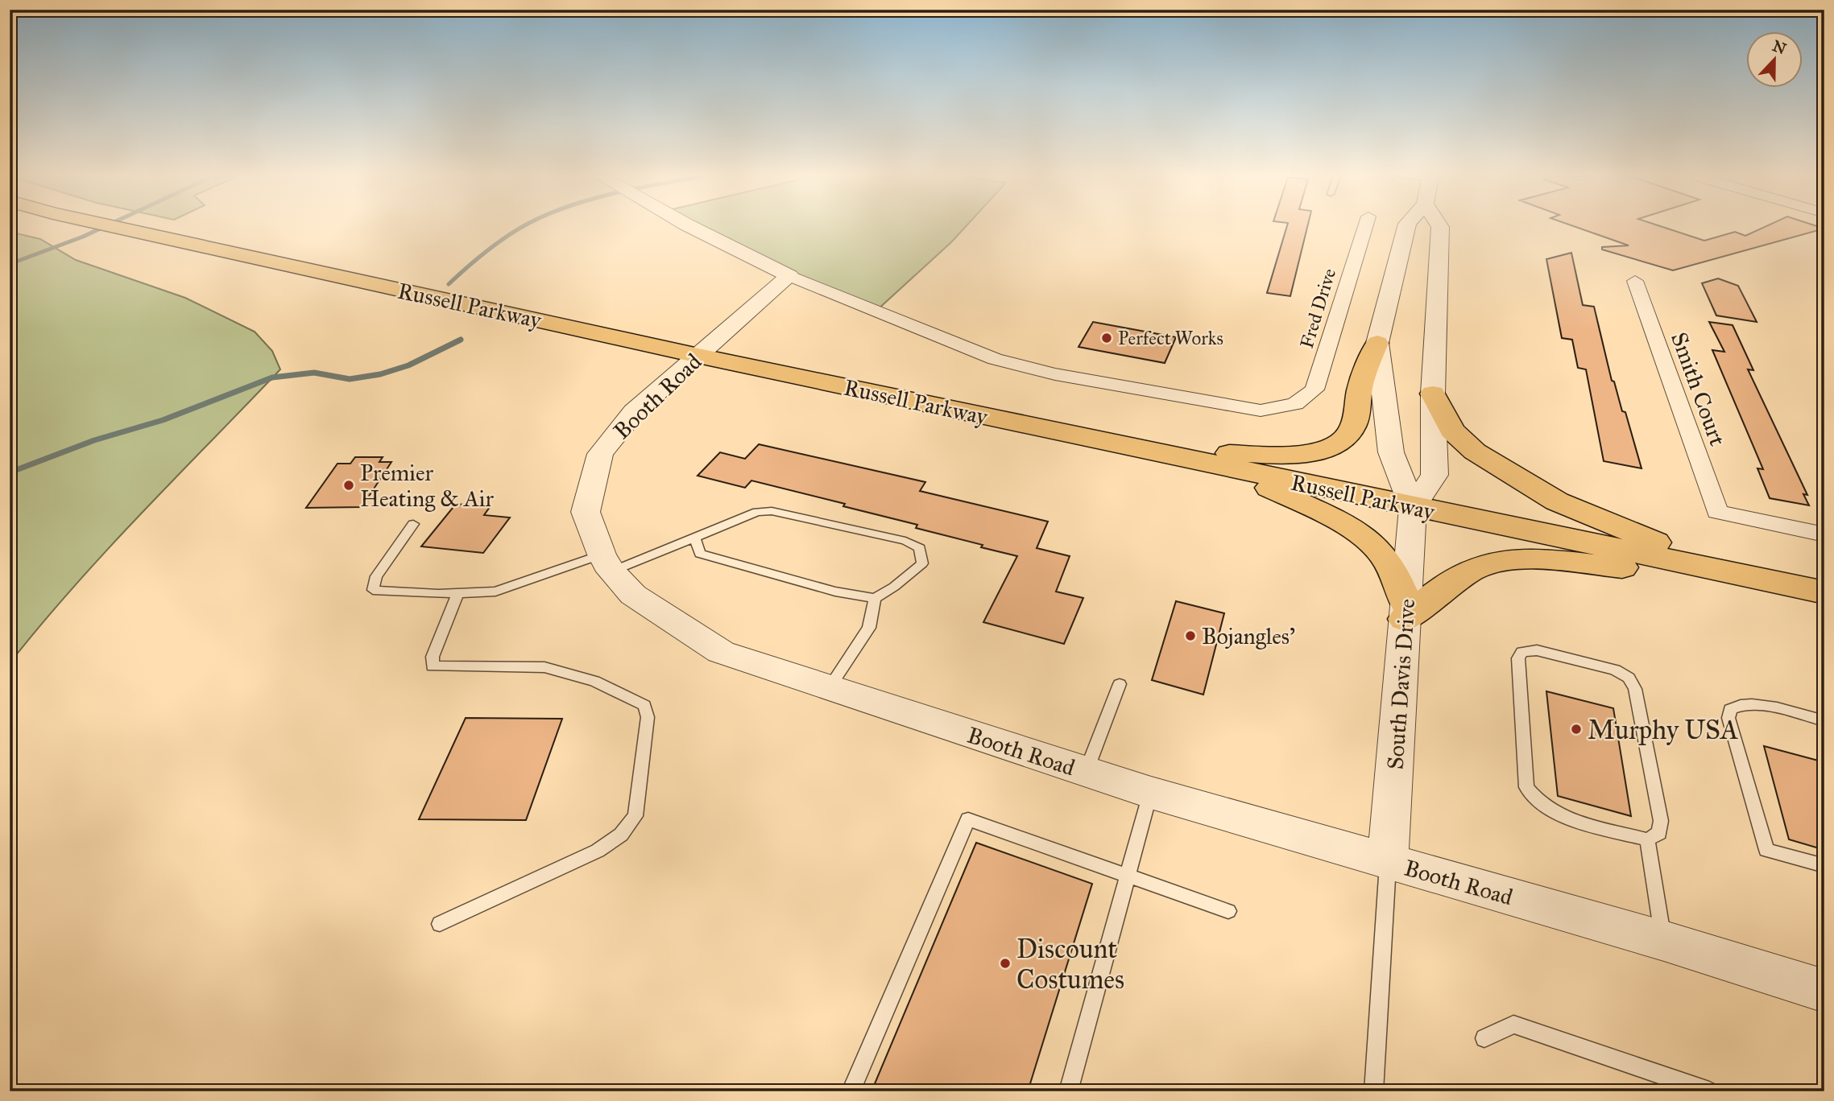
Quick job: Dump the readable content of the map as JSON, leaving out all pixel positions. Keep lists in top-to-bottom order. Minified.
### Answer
{"streets":{"main road":["Russell Parkway"],"street":["Fred Drive","Smith Court","Booth Road","South Davis Drive"]},"crossings":[["Russell Parkway","Booth Road"],["Russell Parkway","South Davis Drive"],["Fred Drive","Booth Road"],["Booth Road","South Davis Drive"]],"places":["Perfect Works","Premier Heating & Air","Bojangles'","Murphy USA","Discount Costumes"],"north":"top"}
